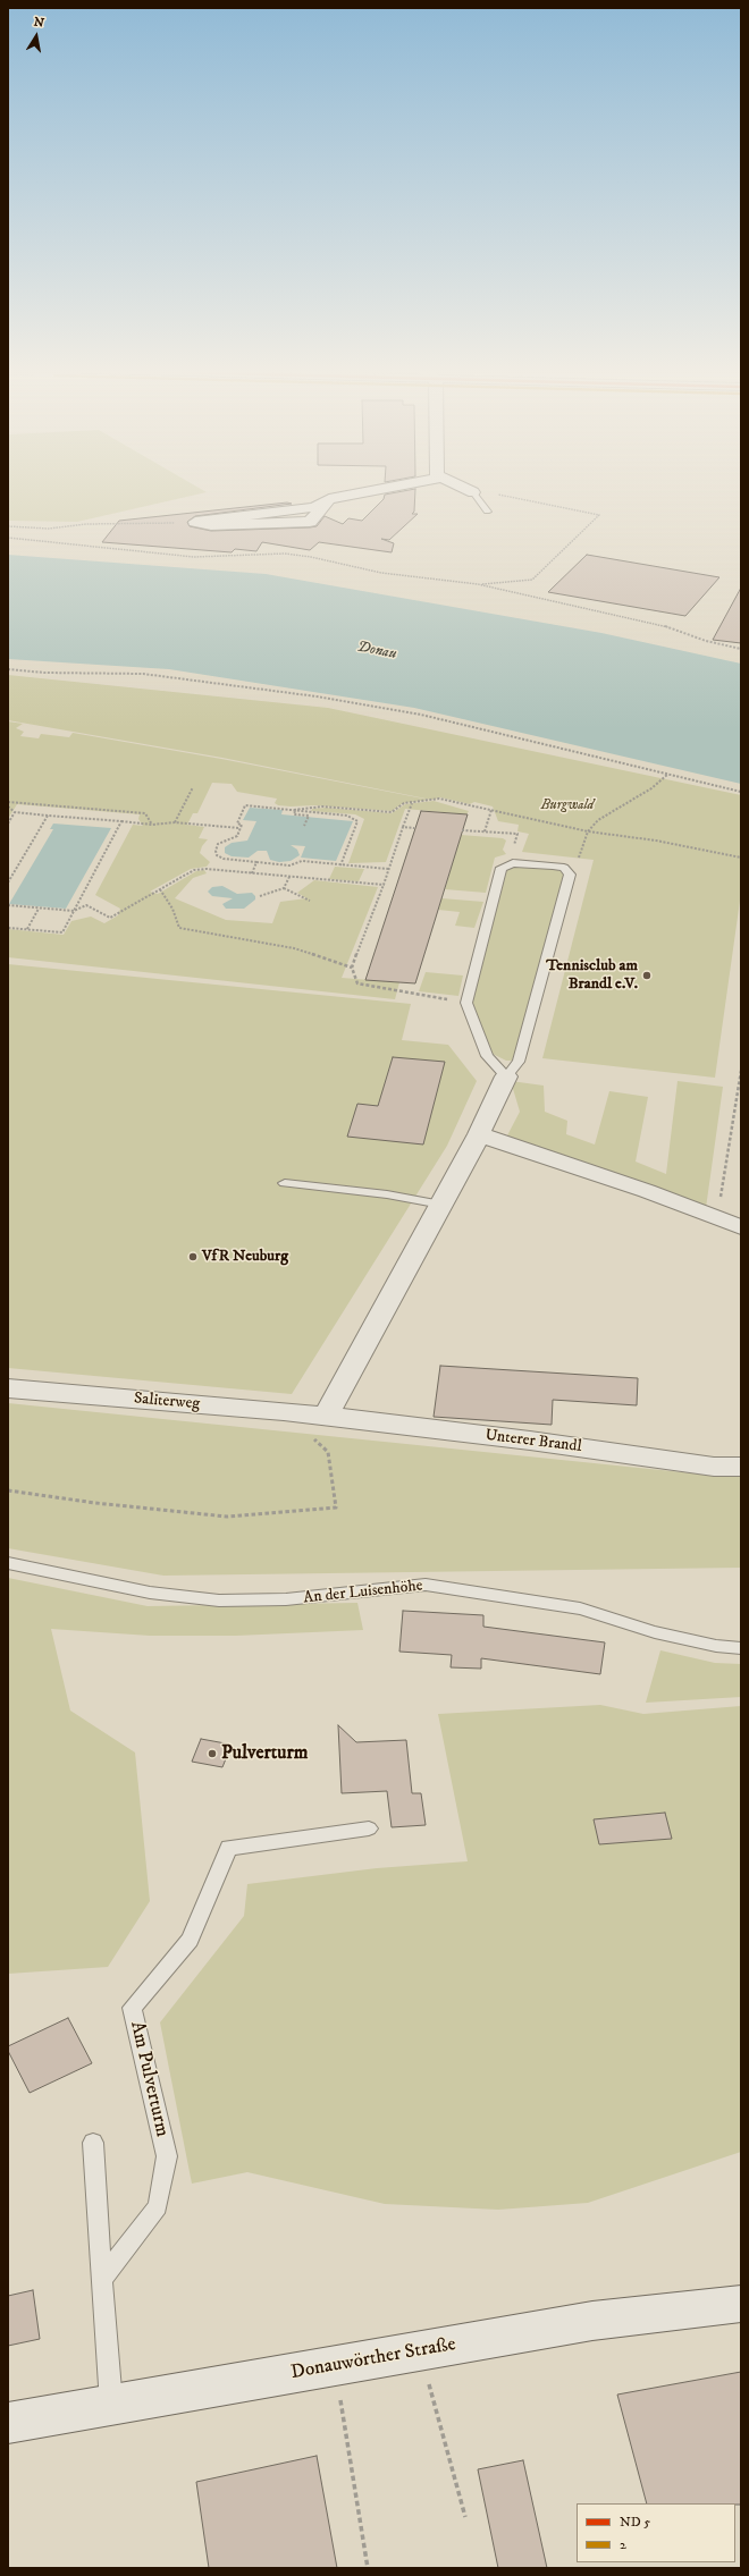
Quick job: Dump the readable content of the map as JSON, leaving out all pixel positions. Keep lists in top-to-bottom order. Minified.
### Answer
{"streets":{"street":["Saliterweg","Unterer Brandl","Donauwörther Straße"],"lane":["An der Luisenhöhe","Am Pulverturm"]},"crossings":[["Saliterweg","Unterer Brandl"]],"water":["Donau"],"parks":["Burgwald"],"places":["Tennisclub am Brandl e.V.","VfR Neuburg","Pulverturm"],"legend":["ND 5","2"],"north":"top"}
